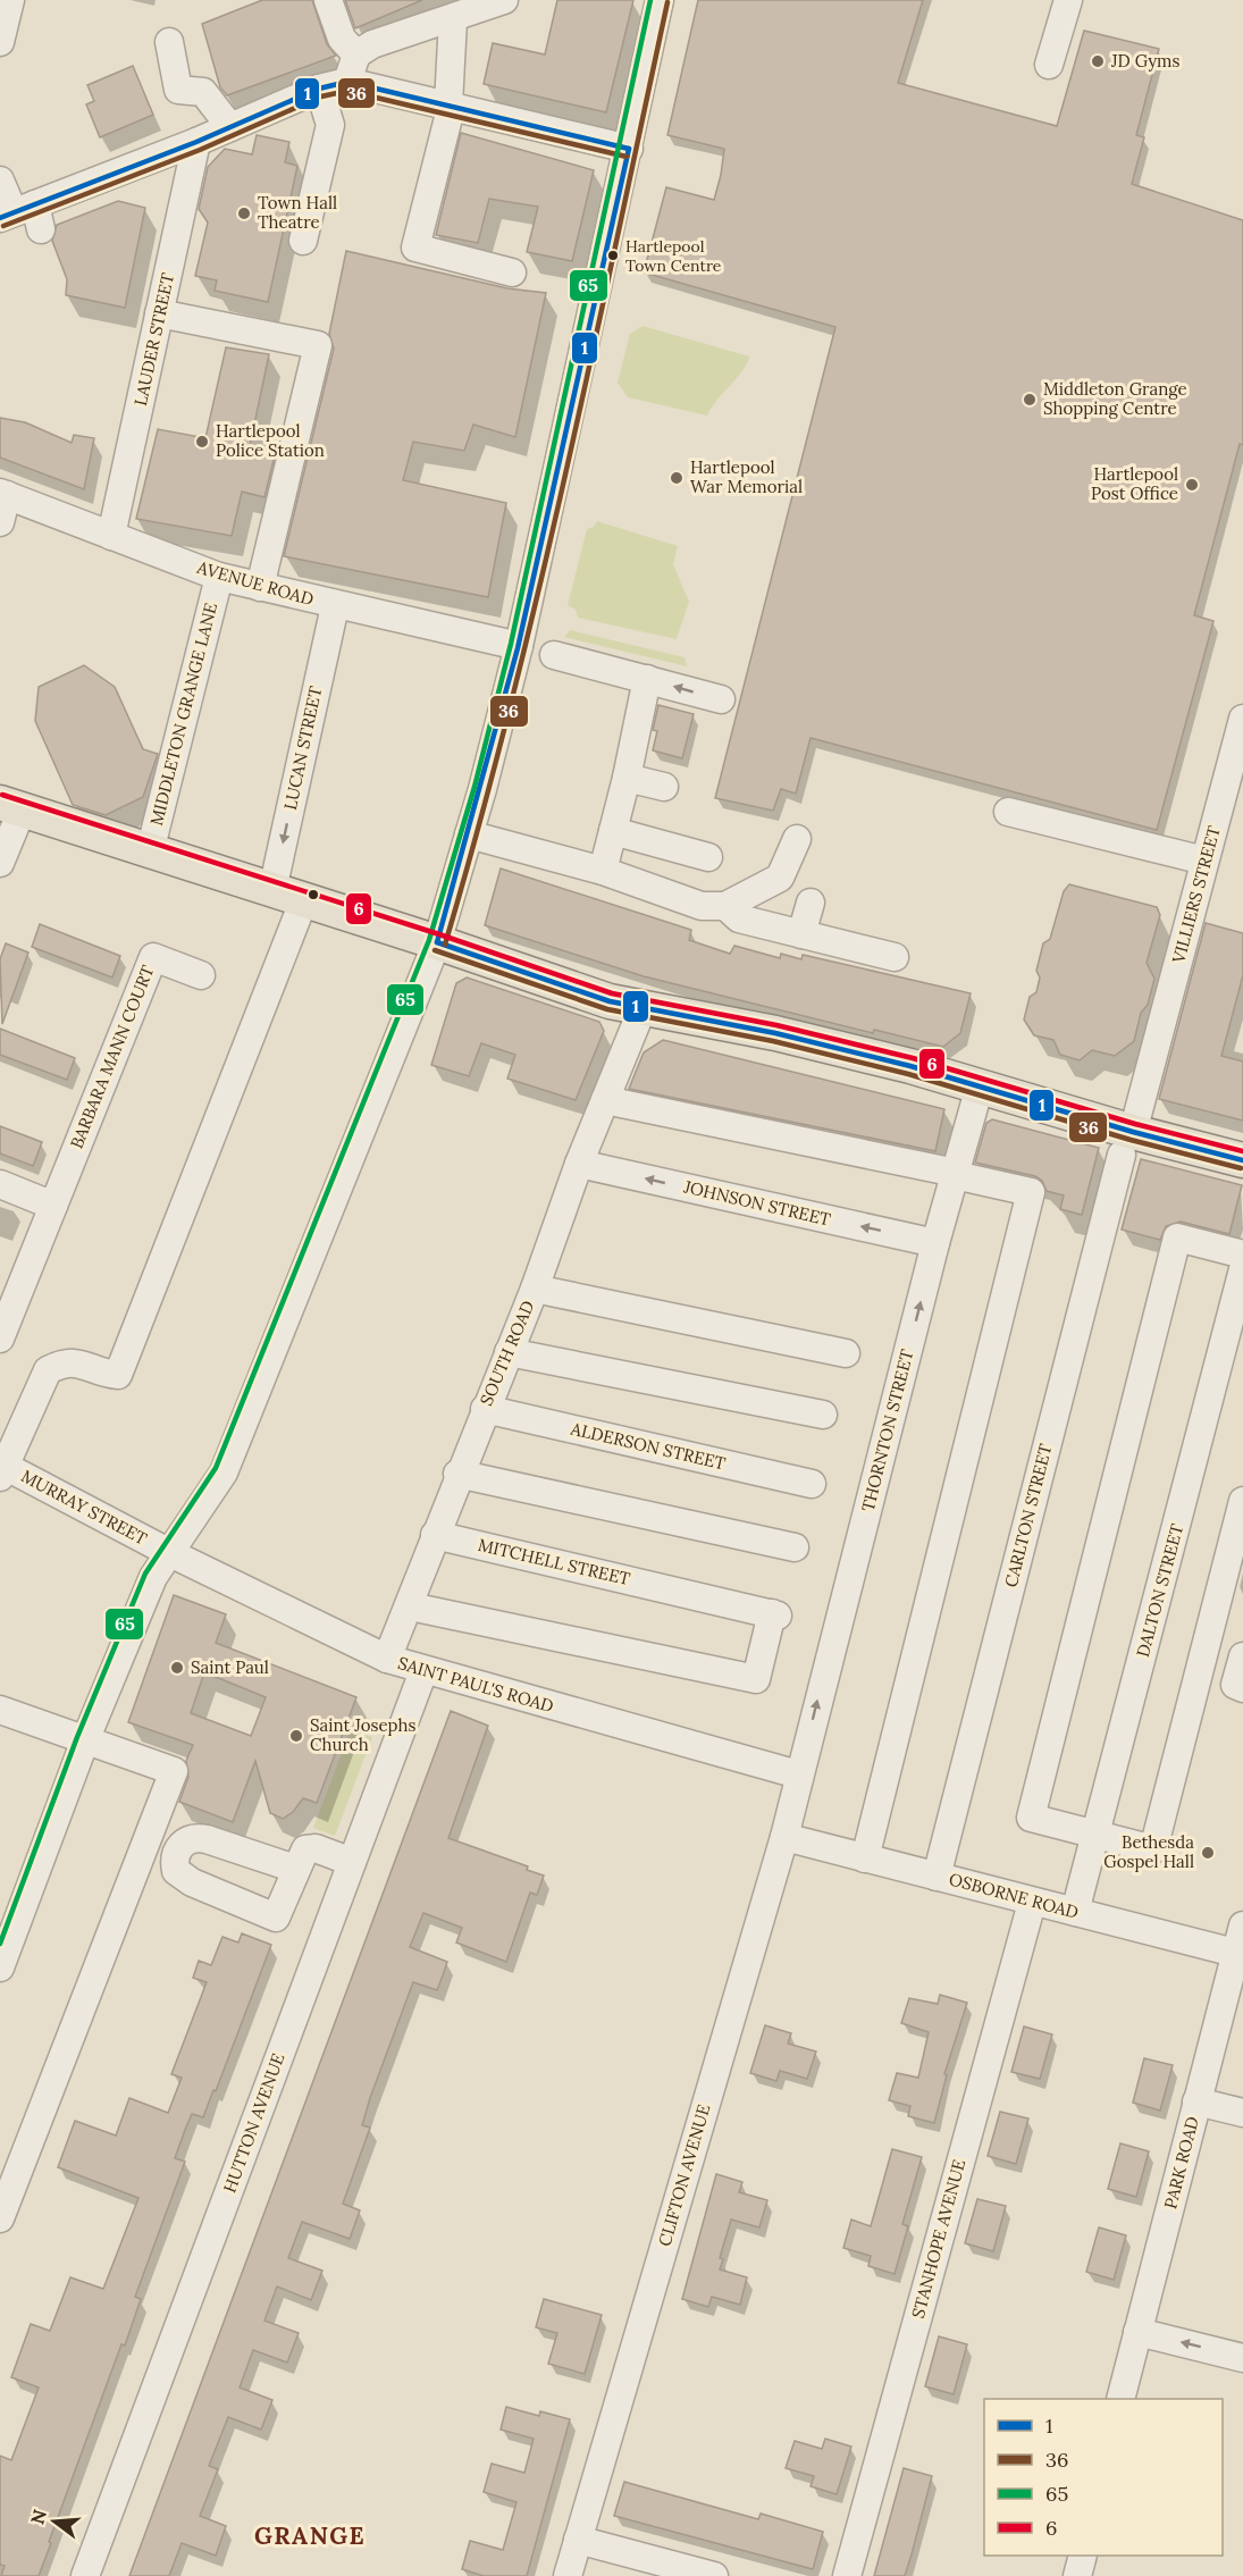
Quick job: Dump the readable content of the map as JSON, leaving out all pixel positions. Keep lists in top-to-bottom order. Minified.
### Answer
{"streets":{"street":["LAUDER STREET","AVENUE ROAD","MIDDLETON GRANGE LANE","LUCAN STREET","VILLIERS STREET","BARBARA MANN COURT","JOHNSON STREET","SOUTH ROAD","THORNTON STREET","ALDERSON STREET","MURRAY STREET","CARLTON STREET","MITCHELL STREET","DALTON STREET","SAINT PAUL'S ROAD","OSBORNE ROAD","HUTTON AVENUE","PARK ROAD","CLIFTON AVENUE","STANHOPE AVENUE"]},"crossings":[["LAUDER STREET","AVENUE ROAD"],["AVENUE ROAD","MIDDLETON GRANGE LANE"],["AVENUE ROAD","LUCAN STREET"],["LUCAN STREET","MURRAY STREET"],["VILLIERS STREET","CARLTON STREET"],["JOHNSON STREET","SOUTH ROAD"],["JOHNSON STREET","THORNTON STREET"],["SOUTH ROAD","ALDERSON STREET"],["SOUTH ROAD","MITCHELL STREET"],["SOUTH ROAD","SAINT PAUL'S ROAD"],["THORNTON STREET","SAINT PAUL'S ROAD"],["THORNTON STREET","CLIFTON AVENUE"],["MURRAY STREET","SAINT PAUL'S ROAD"],["CARLTON STREET","OSBORNE ROAD"],["DALTON STREET","OSBORNE ROAD"],["SAINT PAUL'S ROAD","HUTTON AVENUE"],["SAINT PAUL'S ROAD","CLIFTON AVENUE"],["OSBORNE ROAD","PARK ROAD"],["OSBORNE ROAD","CLIFTON AVENUE"],["OSBORNE ROAD","STANHOPE AVENUE"]],"one_way":["THORNTON STREET"],"districts":["GRANGE"],"places":["JD Gyms","Town Hall Theatre","Hartlepool Town Centre","Middleton Grange Shopping Centre","Hartlepool Police Station","Hartlepool War Memorial","Hartlepool Post Office","Saint Paul","Saint Josephs Church","Bethesda Gospel Hall"],"lines":["transit line 65","transit line 36","transit line 1","transit line 6"],"legend":["1","36","65","6"],"north":"left"}
